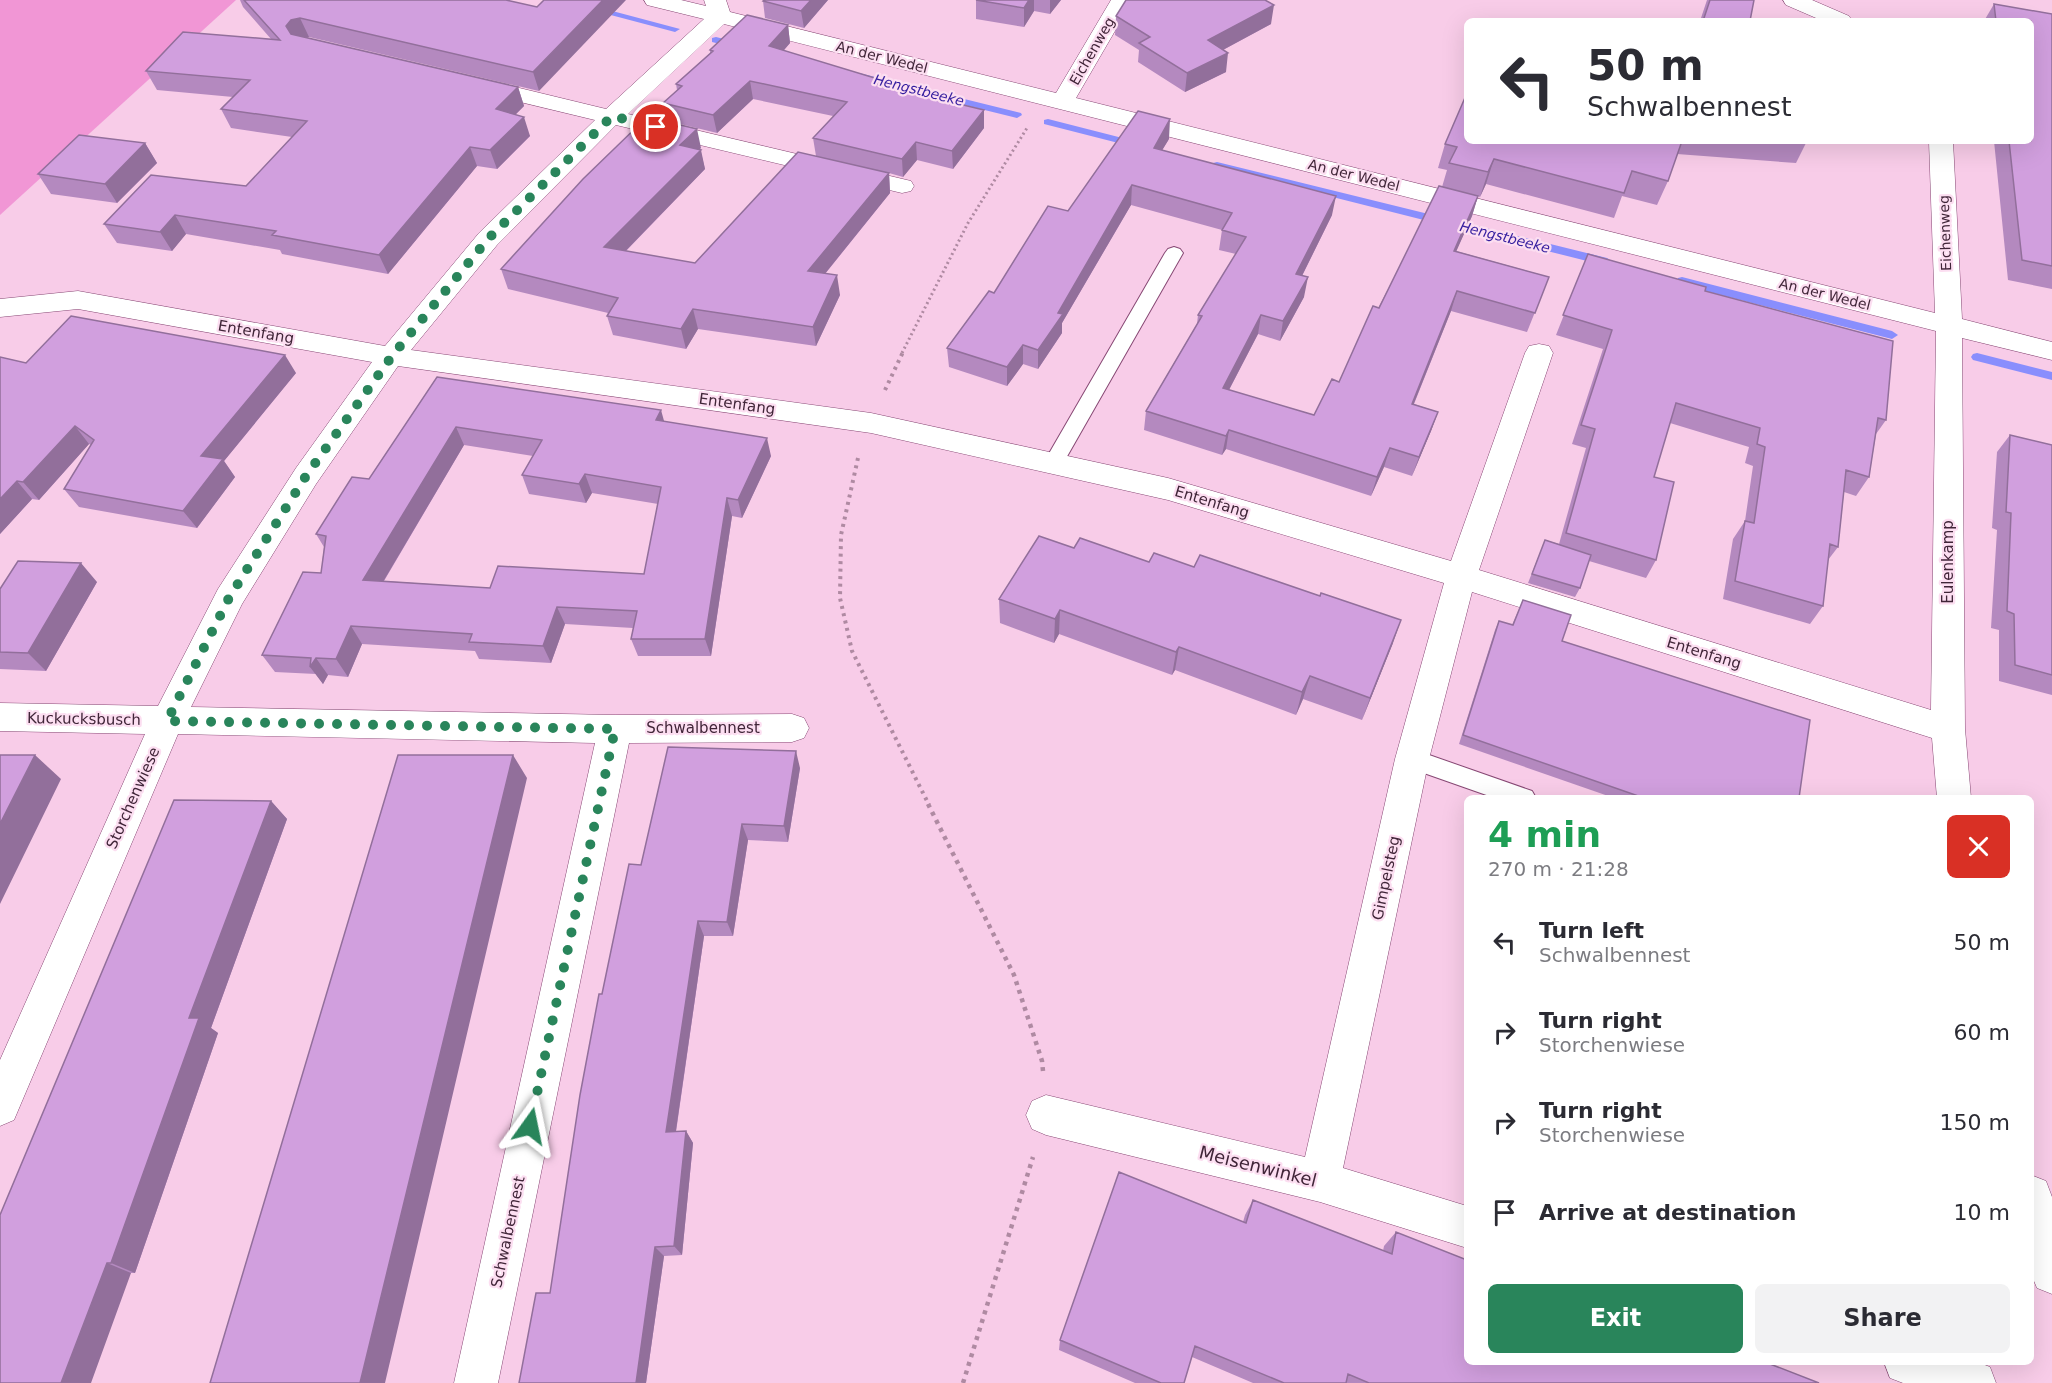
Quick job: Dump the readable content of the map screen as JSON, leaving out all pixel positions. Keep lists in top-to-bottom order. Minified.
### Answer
{"streets":{"street":["Eichenweg","An der Wedel","Entenfang","Eulenkamp","Kuckucksbusch","Schwalbennest","Storchenwiese","Gimpelsteg","Meisenwinkel"]},"crossings":[["Eichenweg","An der Wedel"],["Eichenweg","Eulenkamp"],["An der Wedel","Eulenkamp"],["An der Wedel","Storchenwiese"],["Entenfang","Eulenkamp"],["Entenfang","Storchenwiese"],["Entenfang","Gimpelsteg"],["Kuckucksbusch","Schwalbennest"],["Kuckucksbusch","Storchenwiese"],["Schwalbennest","Storchenwiese"],["Gimpelsteg","Meisenwinkel"]],"water":["Hengstbeeke"],"page":{"turn":["50 m","Schwalbennest"],"heading":["4 min","270 m · 21:28"],"list":[{"name":"Turn left","note":"Schwalbennest","value":"50 m"},{"name":"Turn right","note":"Storchenwiese","value":"60 m"},{"name":"Turn right","note":"Storchenwiese","value":"150 m"},{"name":"Arrive at destination","value":"10 m"}],"buttons":["Exit","Share"]}}
